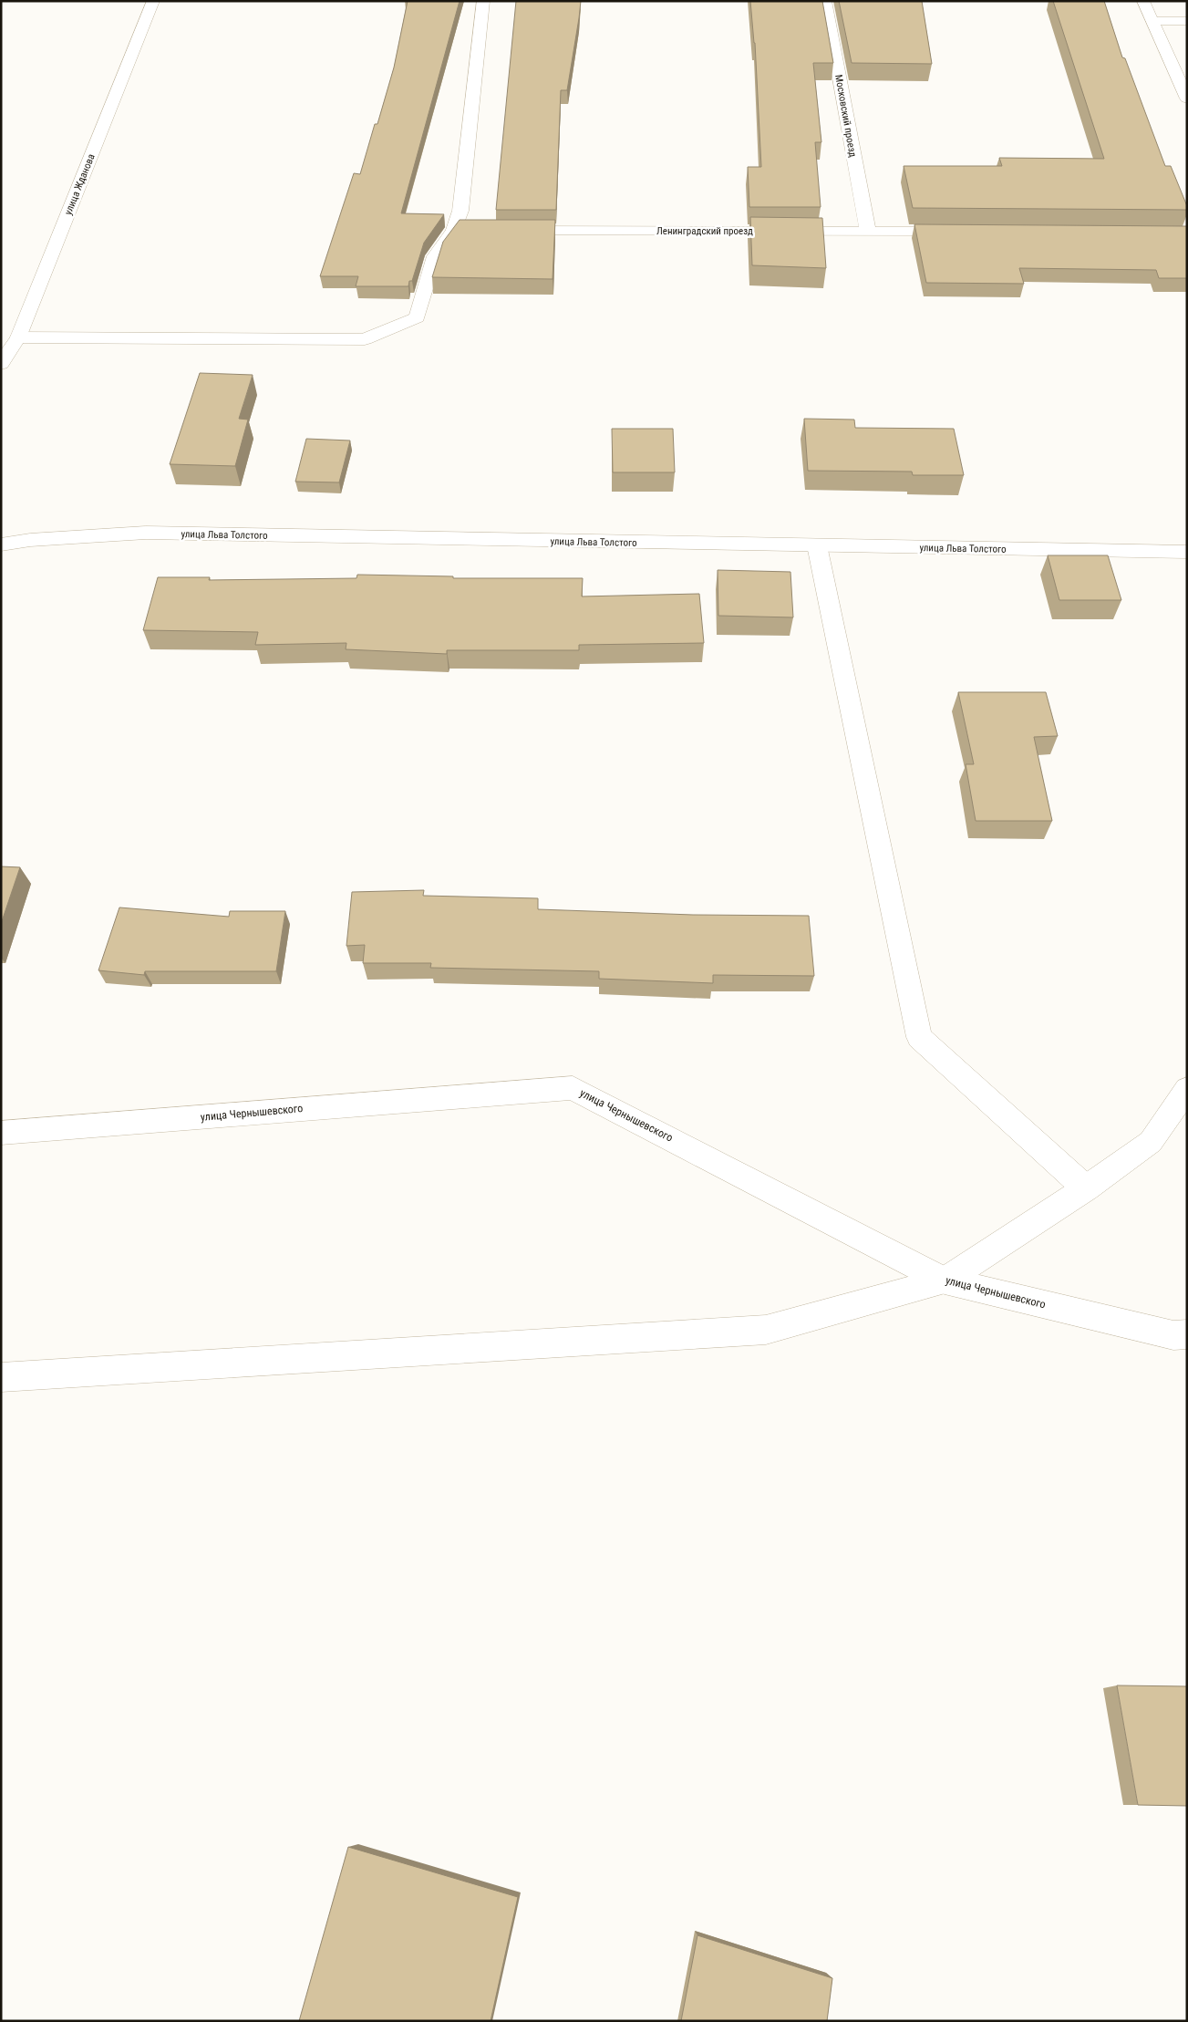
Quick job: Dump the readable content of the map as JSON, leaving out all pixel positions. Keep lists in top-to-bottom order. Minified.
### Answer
{"streets":{"street":["Московский проезд","улица Жданова","Ленинградский проезд","улица Льва Толстого","улица Чернышевского"]},"crossings":[["Московский проезд","Ленинградский проезд"]]}
